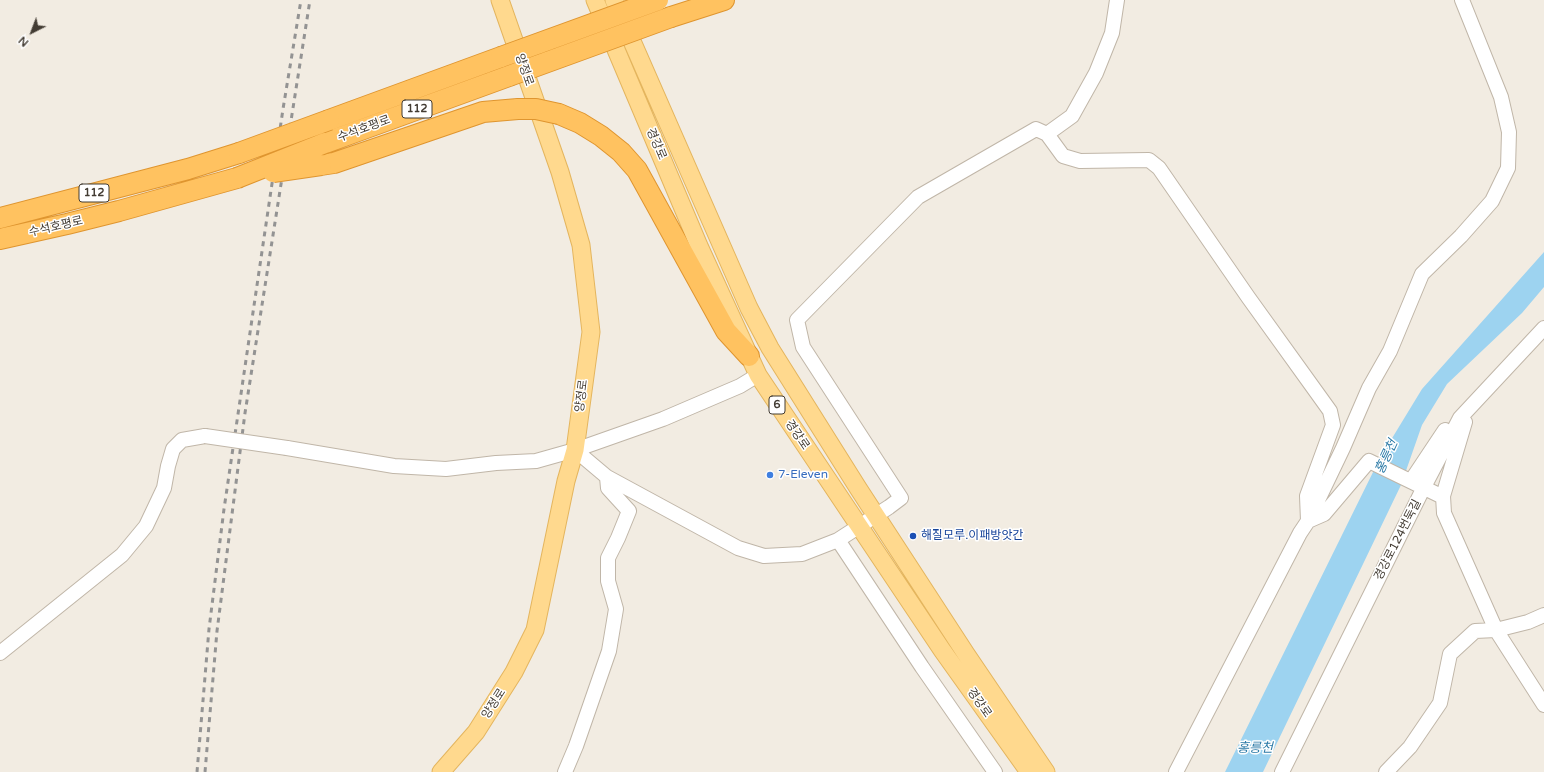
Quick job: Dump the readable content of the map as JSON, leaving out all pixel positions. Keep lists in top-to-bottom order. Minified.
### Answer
{"streets":{"highway":["112","수석호평로"],"main road":["양정로","경강로","6"],"street":["경강로124번둑길"]},"water":["홍릉천"],"places":["7-Eleven","해질모루.이패방앗간"],"north":"bottom left"}
